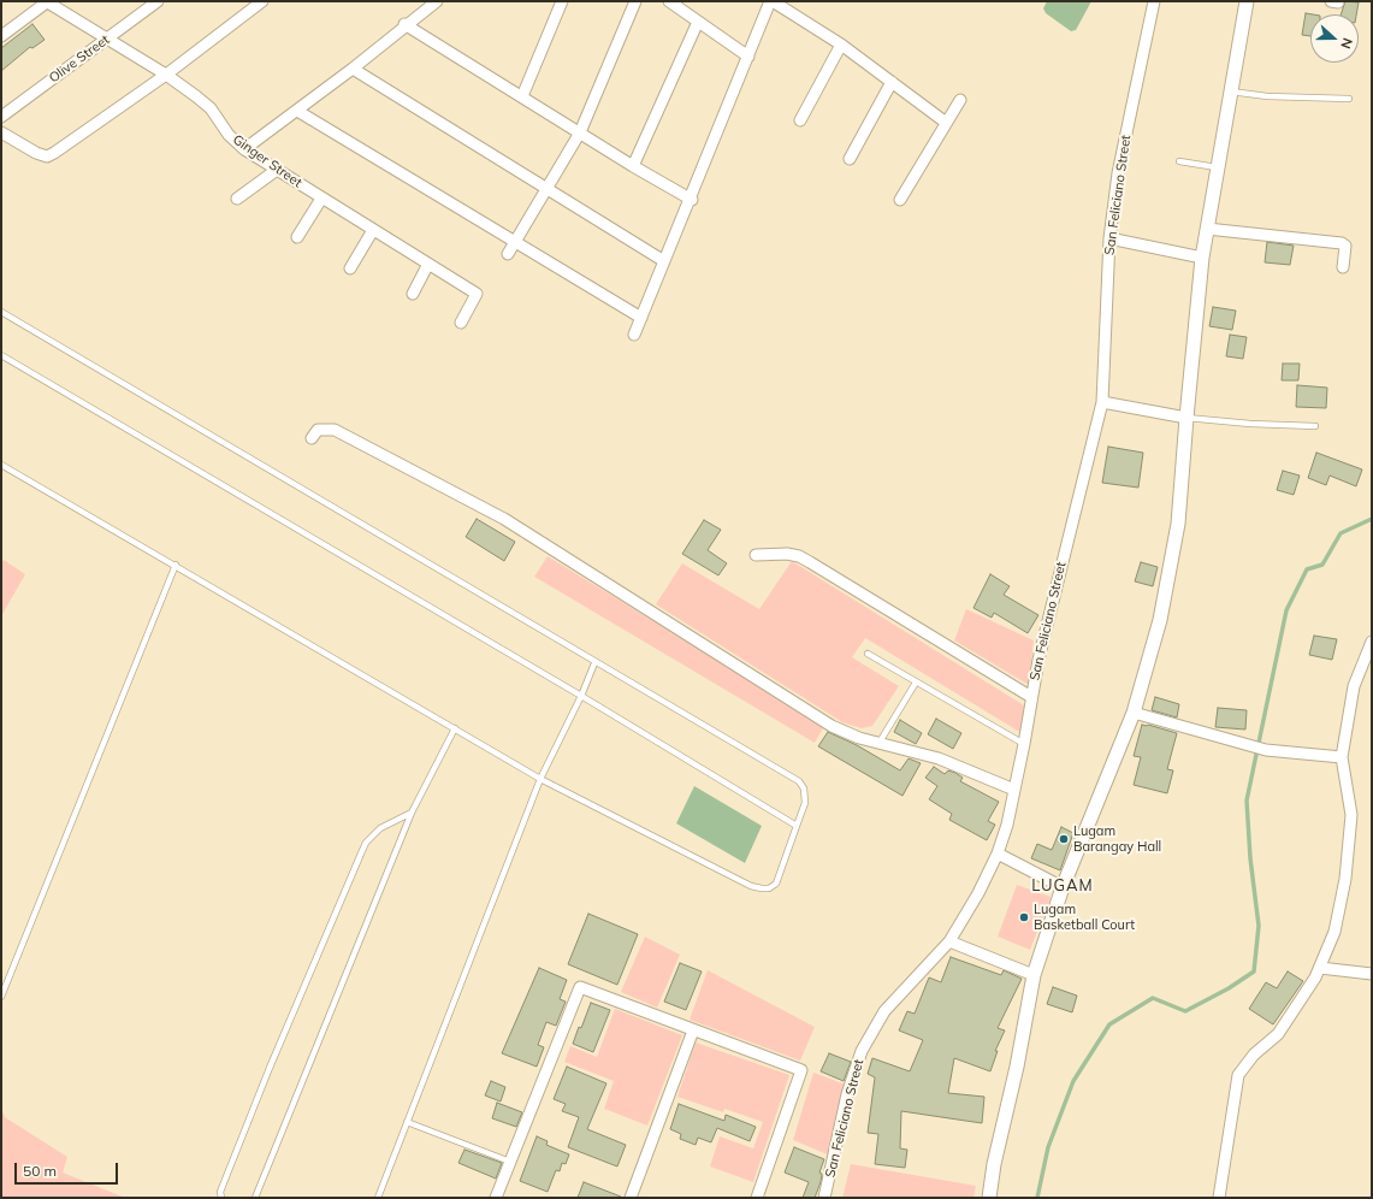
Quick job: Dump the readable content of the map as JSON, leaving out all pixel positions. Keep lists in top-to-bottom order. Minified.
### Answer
{"streets":{"street":["Olive Street","Ginger Street","San Feliciano Street"]},"crossings":[["Olive Street","Ginger Street"]],"districts":["LUGAM"],"places":["Lugam Barangay Hall","Lugam Basketball Court"],"scale_bar":"50 m","north":"right"}
